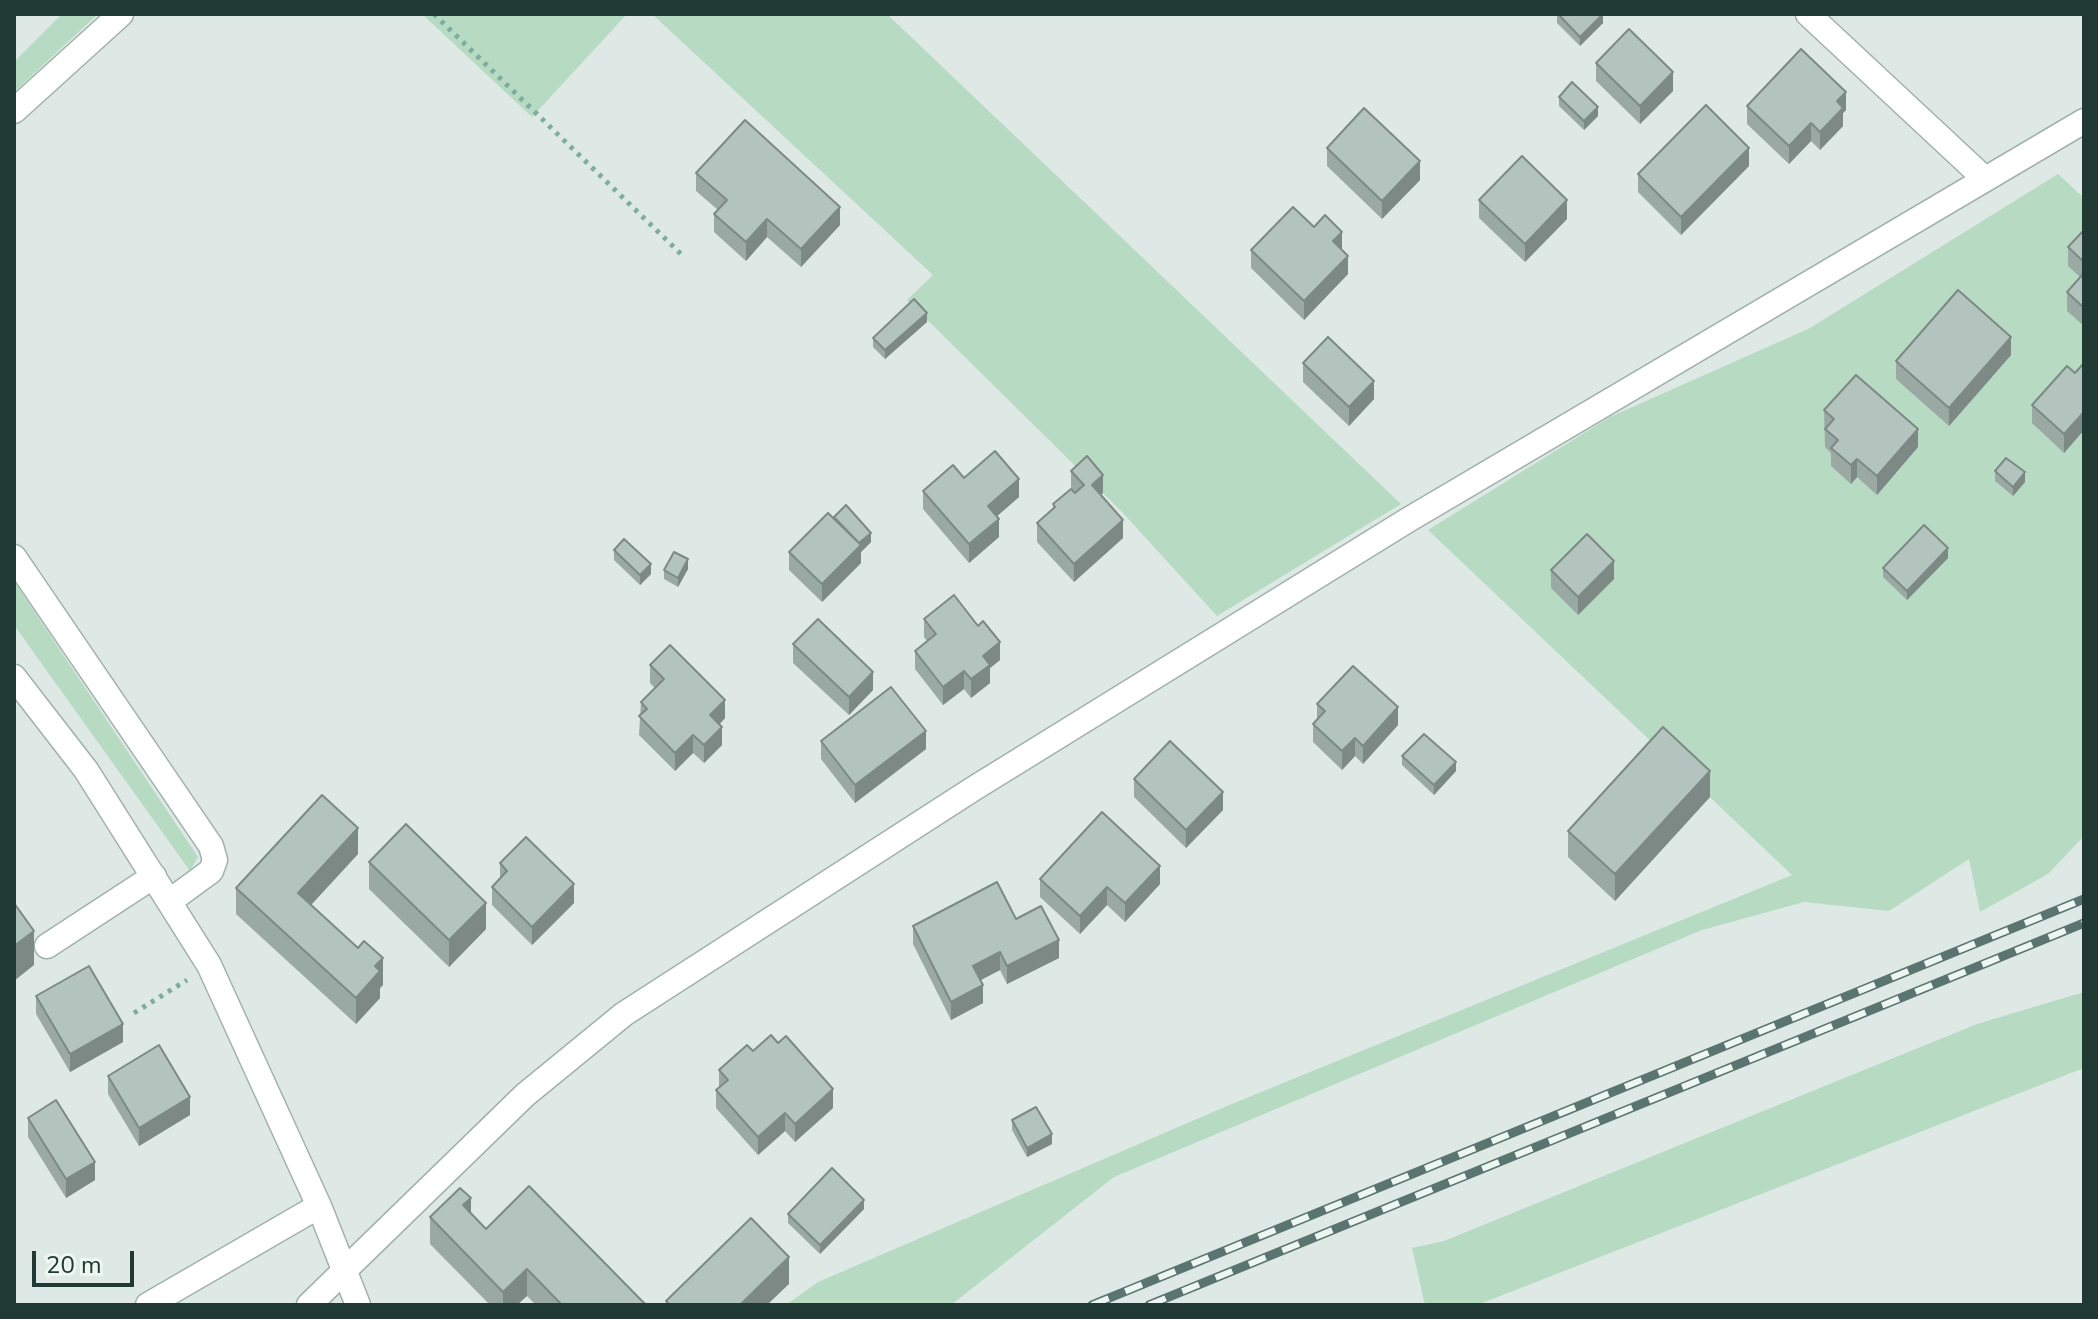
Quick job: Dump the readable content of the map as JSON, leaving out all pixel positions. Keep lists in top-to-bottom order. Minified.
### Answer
{"scale_bar":"20 m"}
